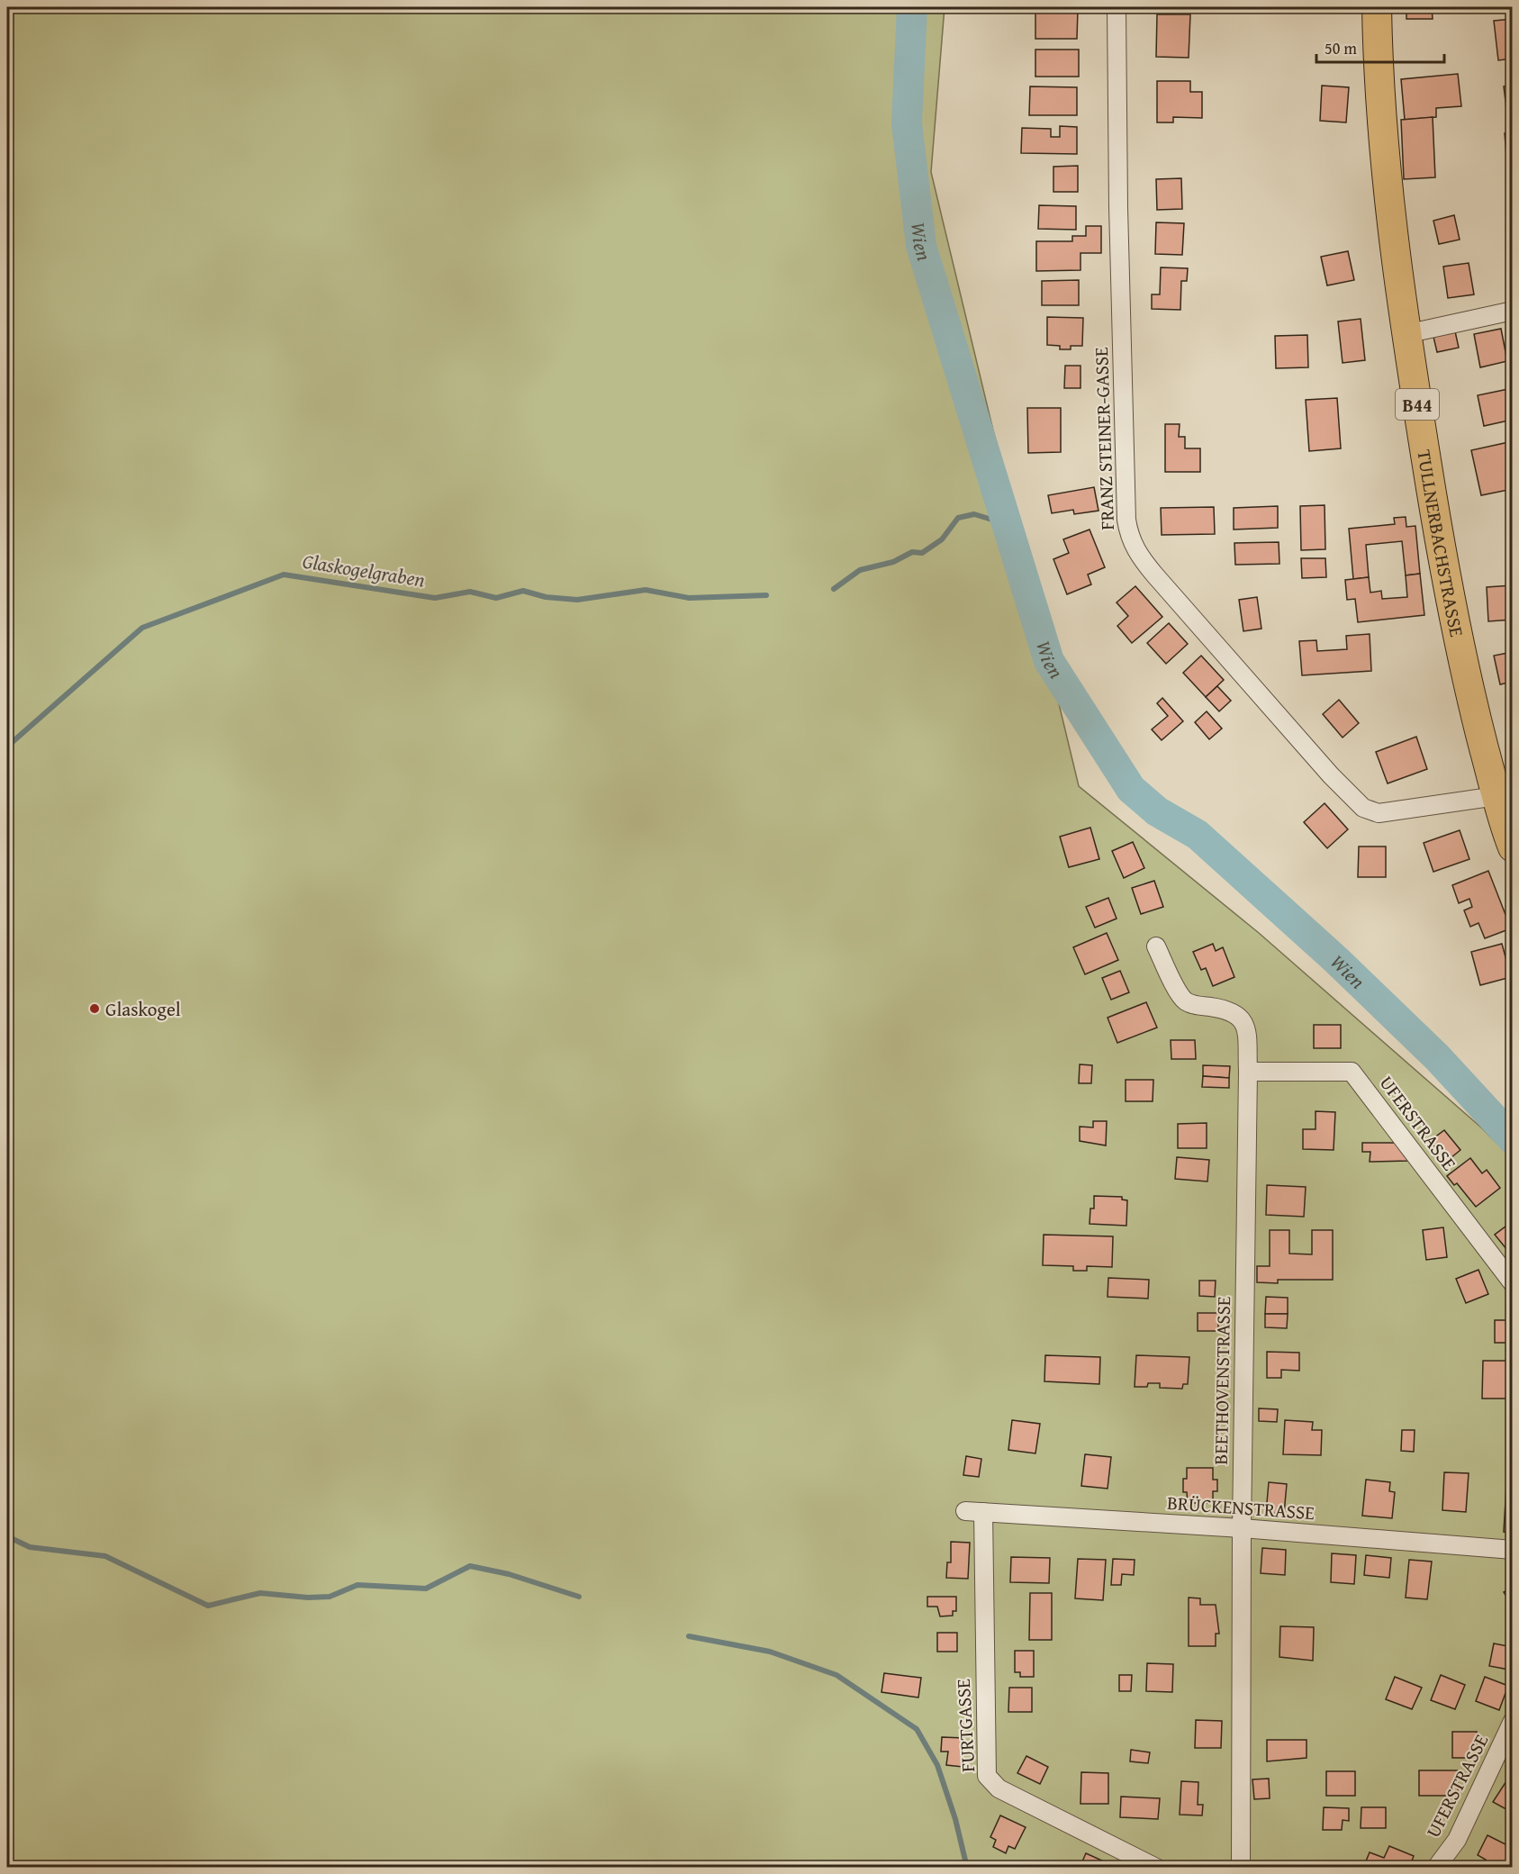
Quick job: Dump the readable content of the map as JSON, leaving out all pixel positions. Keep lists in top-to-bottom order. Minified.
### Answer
{"streets":{"main road":["B44","TULLNERBACHSTRASSE"],"street":["FRANZ STEINER-GASSE","UFERSTRASSE","BEETHOVENSTRASSE","BRÜCKENSTRASSE","FURTGASSE"]},"crossings":[["FRANZ STEINER-GASSE","TULLNERBACHSTRASSE"],["UFERSTRASSE","BEETHOVENSTRASSE"],["BEETHOVENSTRASSE","BRÜCKENSTRASSE"],["BRÜCKENSTRASSE","FURTGASSE"]],"water":["Wien","Glaskogelgraben"],"places":["Glaskogel"],"scale_bar":"50 m"}
